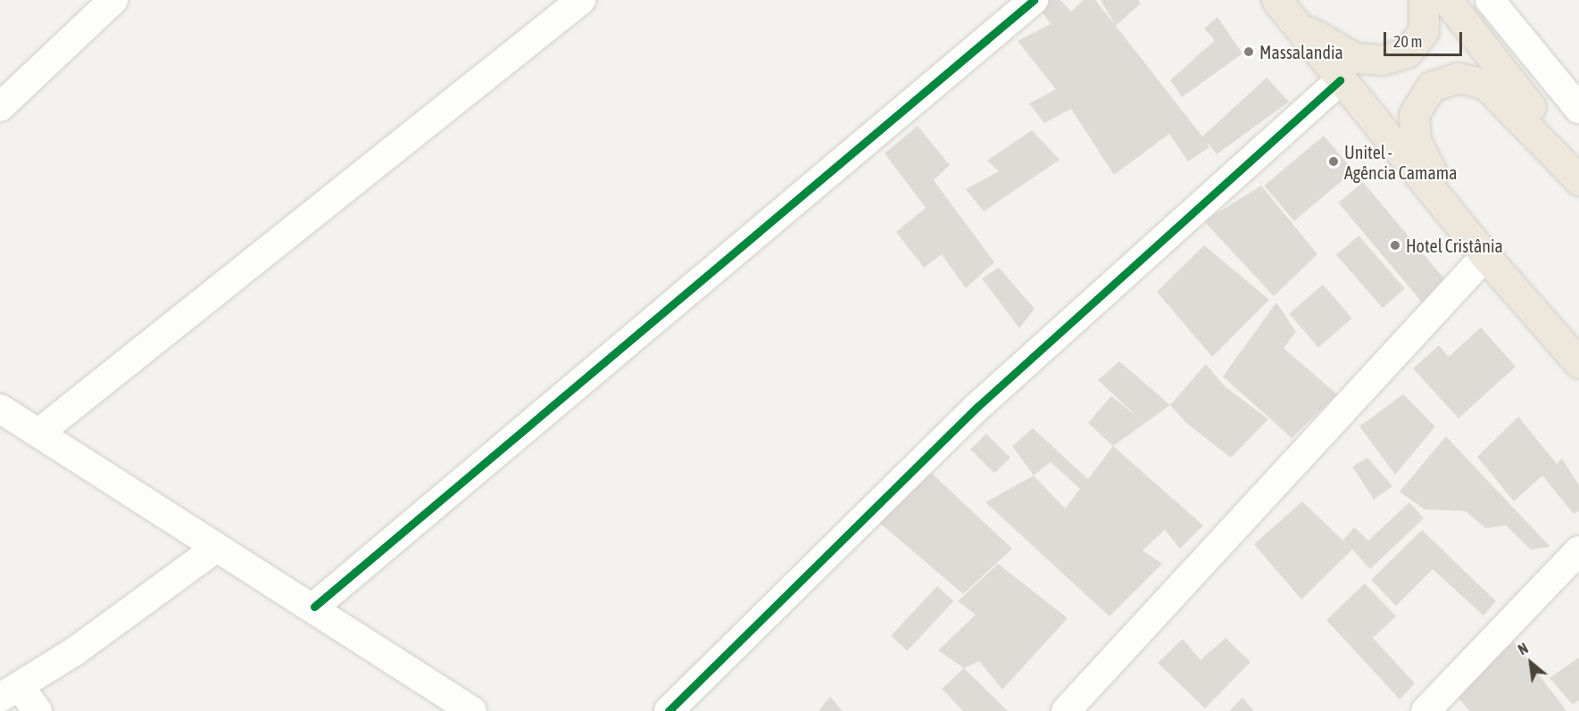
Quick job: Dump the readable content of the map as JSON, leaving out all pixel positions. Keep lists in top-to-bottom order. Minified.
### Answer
{"places":["Massalandia","Unitel - Agência Camama","Hotel Cristânia"],"scale_bar":"20 m","north":"top left"}
